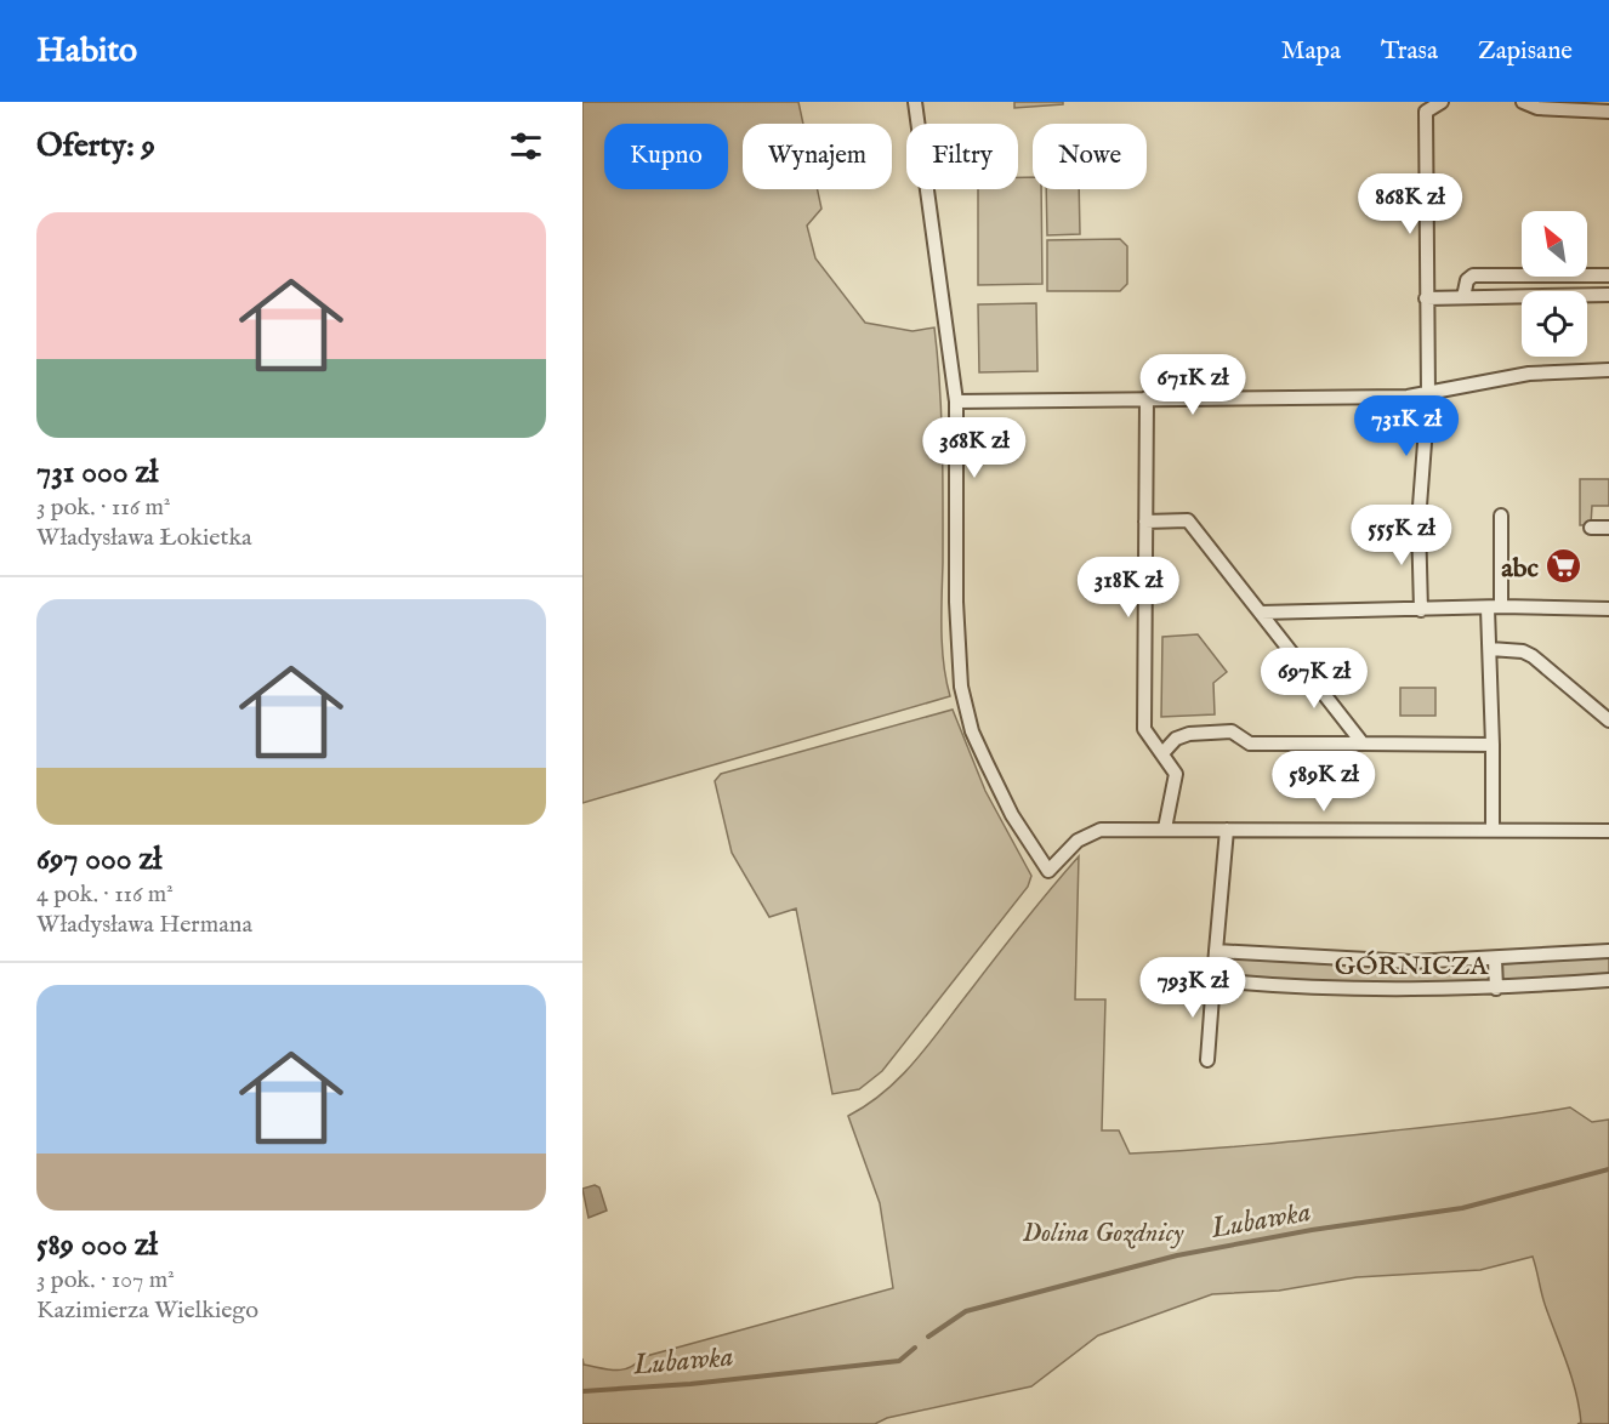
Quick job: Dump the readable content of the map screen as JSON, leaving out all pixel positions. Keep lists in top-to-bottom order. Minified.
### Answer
{"streets":{"street":["GÓRNICZA"]},"water":["Lubawka"],"parks":["Dolina Gozdnicy"],"places":{"supermarket":["abc"]},"north":"top left","page":{"header":"Habito","nav":["Mapa","Trasa","Zapisane"],"heading":"Oferty: 9","chip":["Kupno","Wynajem","Filtry","Nowe"],"price":["868K zł","671K zł","731K zł","368K zł","555K zł","318K zł","697K zł","589K zł","793K zł"],"list":[{"name":"731 000 zł","note":"3 pok. · 116 m² · Władysława Łokietka"},{"name":"697 000 zł","note":"4 pok. · 116 m² · Władysława Hermana"},{"name":"589 000 zł","note":"3 pok. · 107 m² · Kazimierza Wielkiego"}]}}
